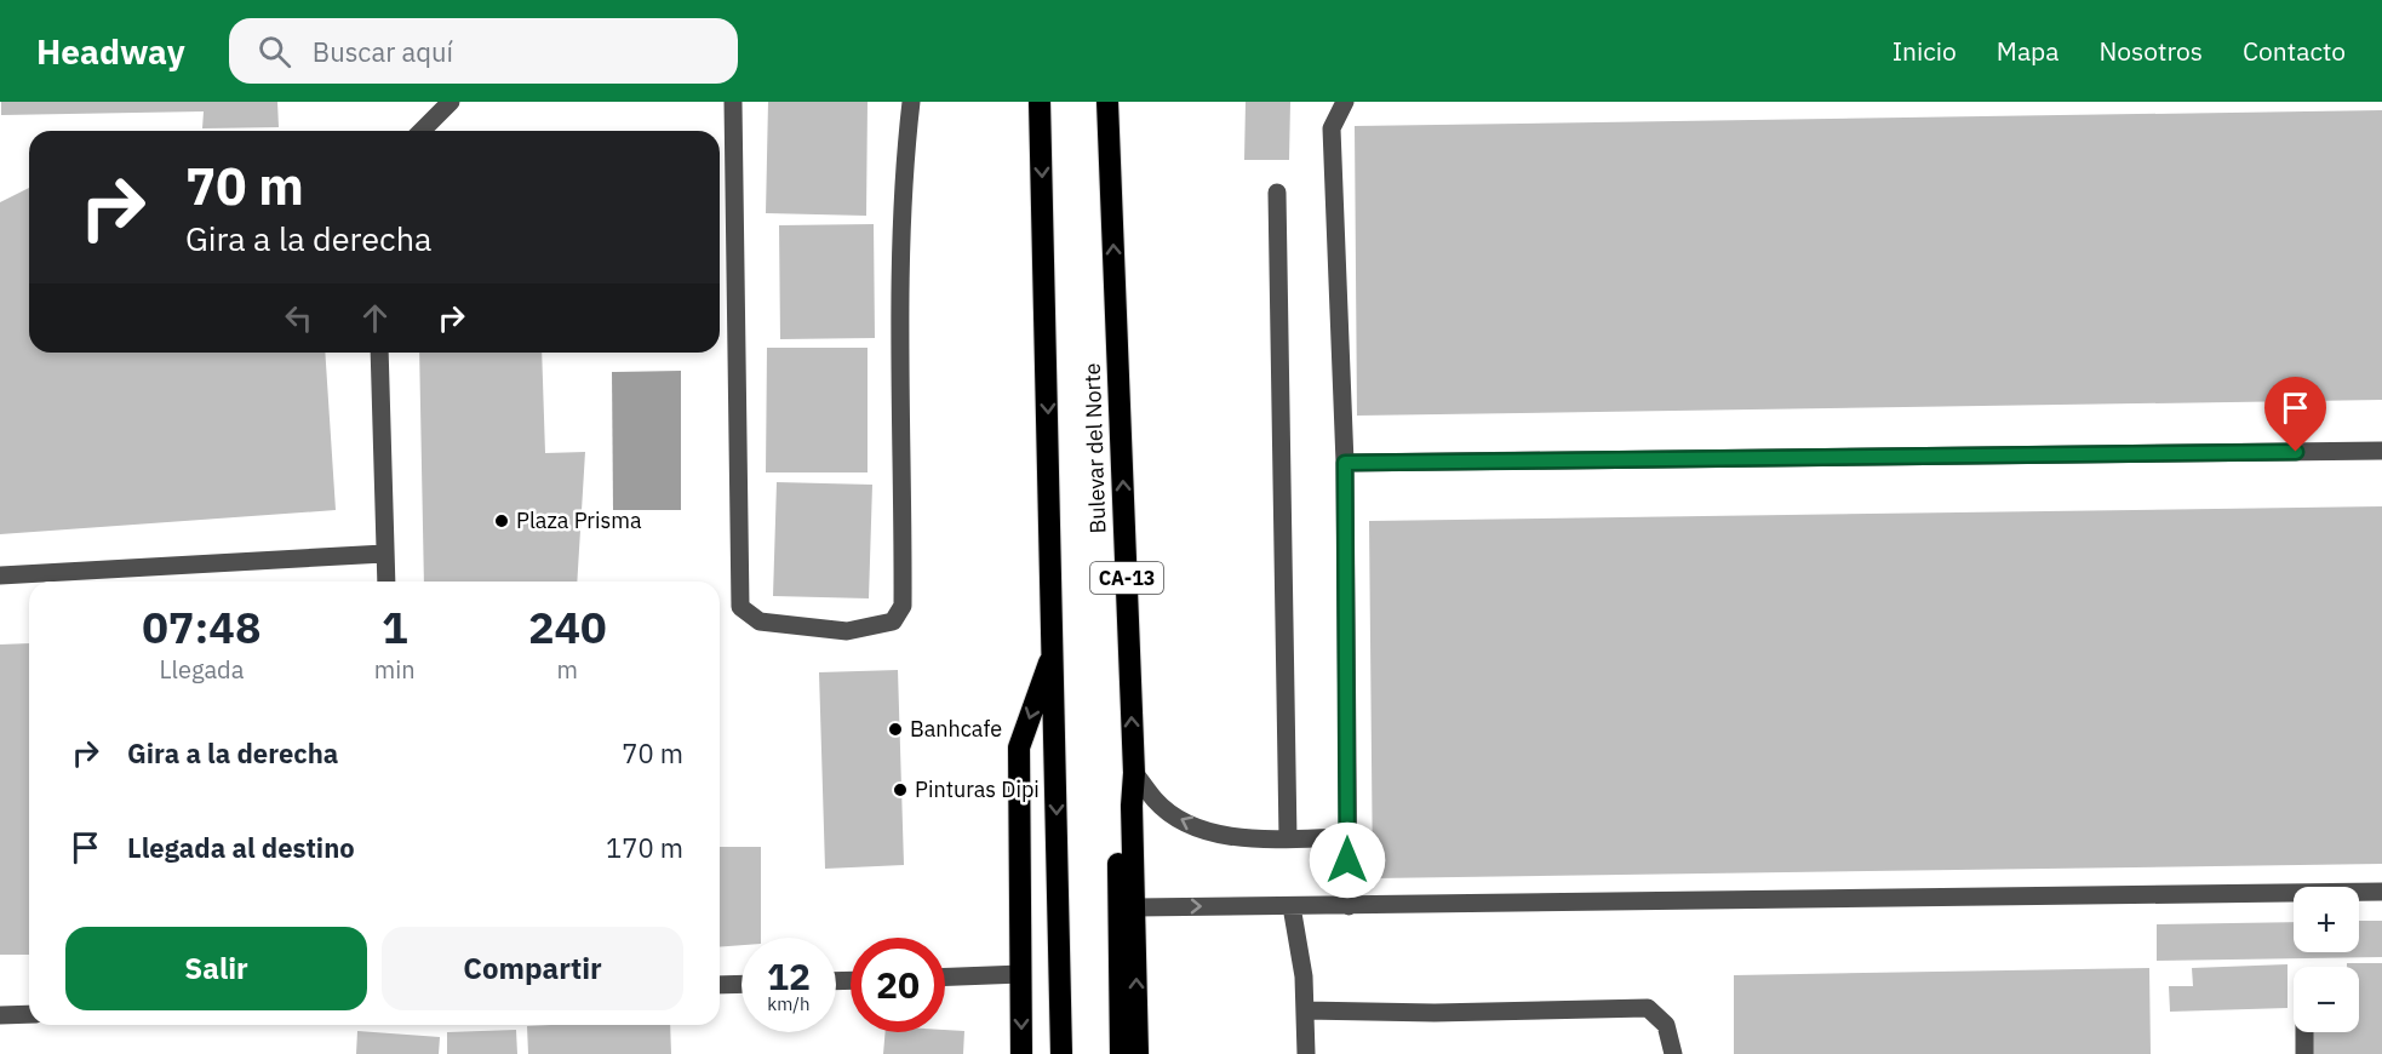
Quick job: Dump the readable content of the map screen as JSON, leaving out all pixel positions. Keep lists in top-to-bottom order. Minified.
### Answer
{"streets":{"highway":["Bulevar del Norte","CA-13"]},"places":["Plaza Prisma","Banhcafe","Pinturas Dipi"],"page":{"header":"Headway","search":"Buscar aquí","nav":["Inicio","Mapa","Nosotros","Contacto"],"turn":["70 m","Gira a la derecha"],"eta":["07:48","Llegada","1","min","240","m"],"list":[{"name":"Gira a la derecha","value":"70 m"},{"name":"Llegada al destino","value":"170 m"}],"map_buttons":["+","−"],"buttons":["Salir","Compartir"],"speed":"12 km/h","limit":"20"}}
